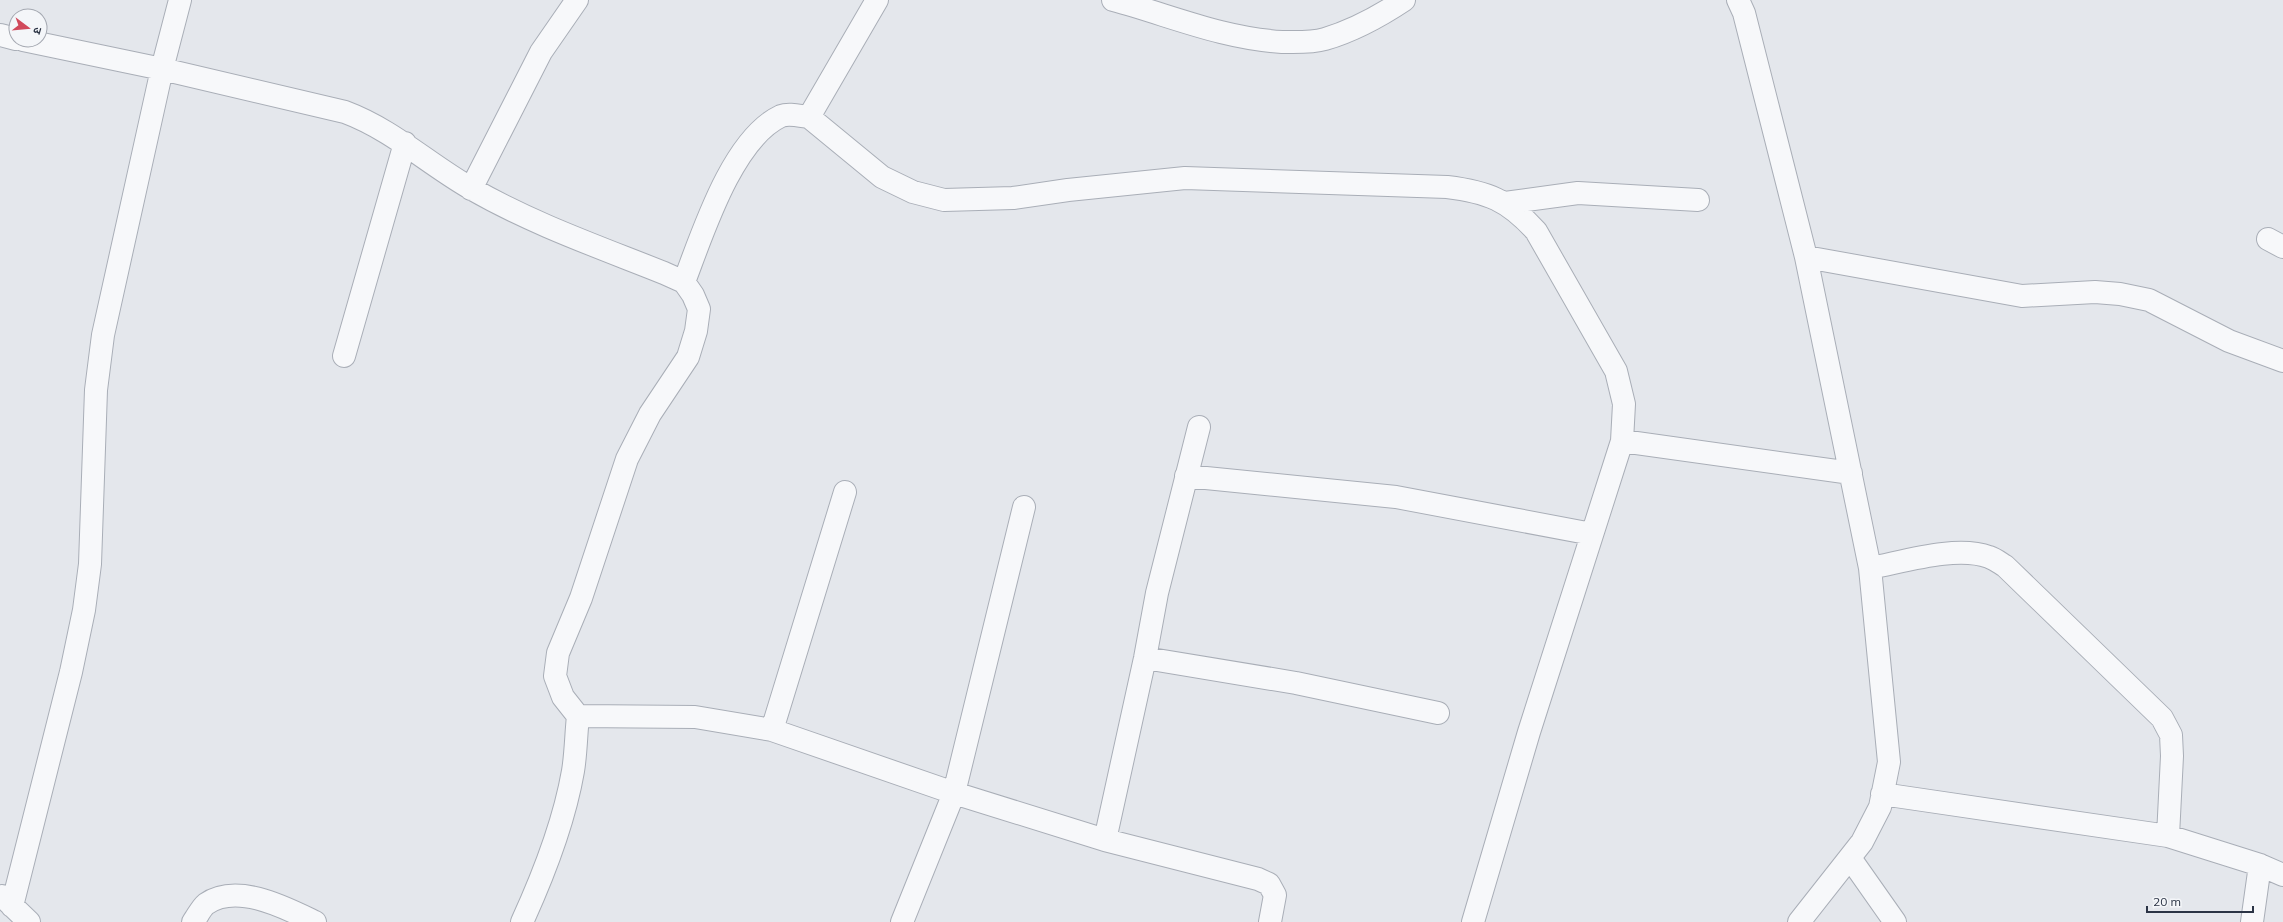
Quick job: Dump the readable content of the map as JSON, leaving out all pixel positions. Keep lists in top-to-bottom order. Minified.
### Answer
{"scale_bar":"20 m","north":"right"}
